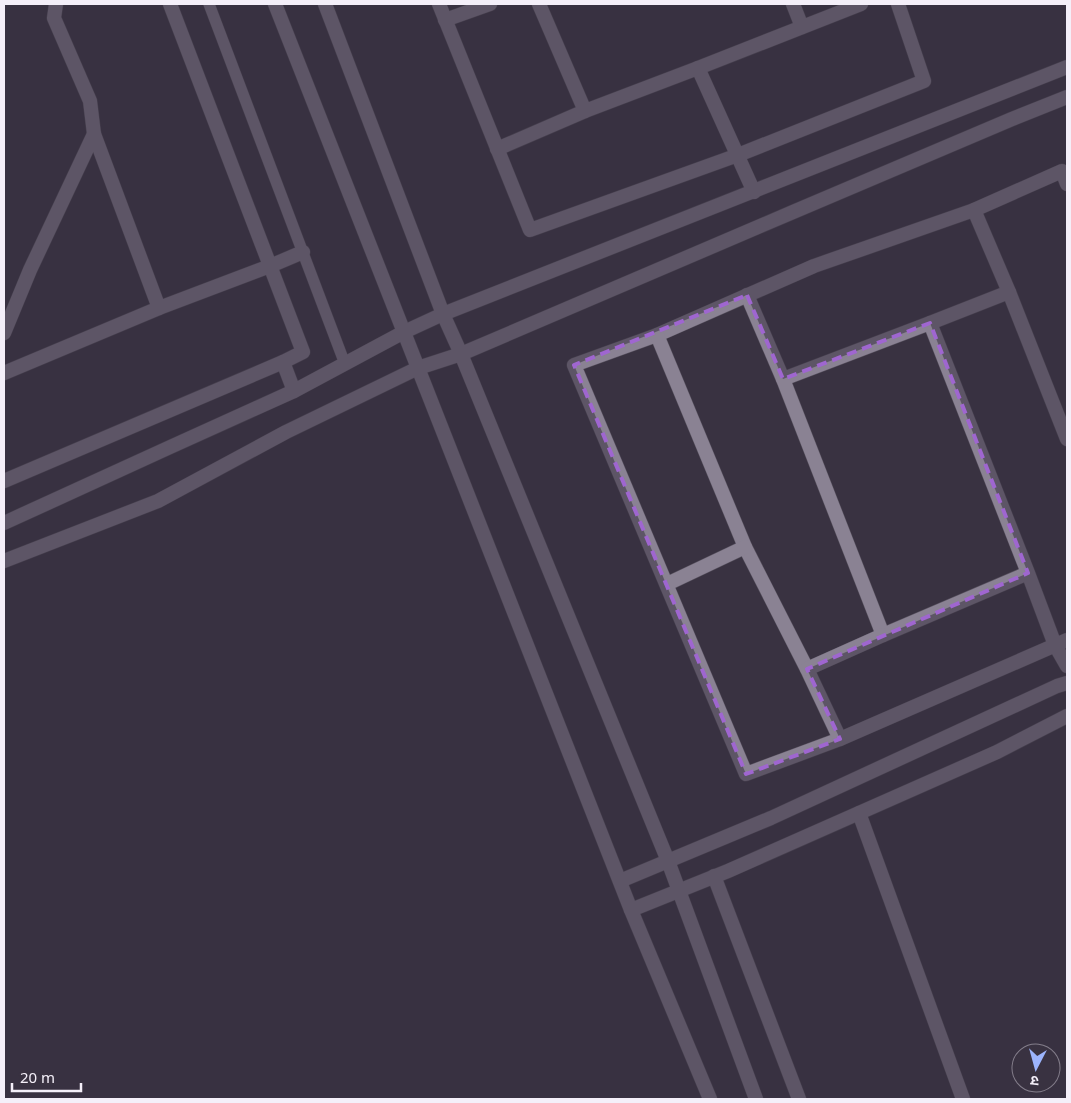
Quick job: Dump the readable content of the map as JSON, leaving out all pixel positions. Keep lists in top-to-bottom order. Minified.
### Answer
{"scale_bar":"20 m","north":"bottom"}
